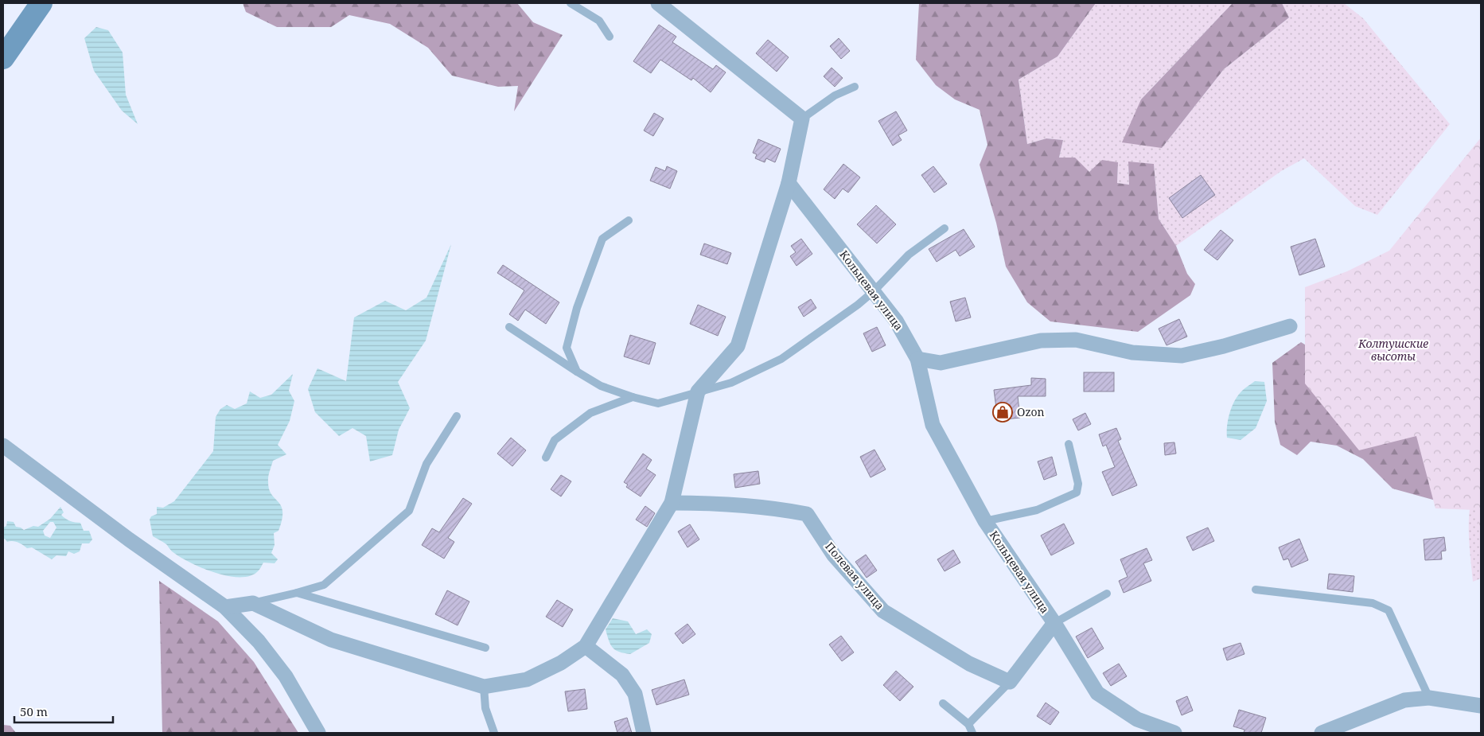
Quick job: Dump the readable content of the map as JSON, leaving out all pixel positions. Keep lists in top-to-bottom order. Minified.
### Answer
{"streets":{"street":["Кольцевая улица","Полевая улица"]},"parks":["Колтушские высоты"],"places":{"shop":["Ozon"]},"scale_bar":"50 m"}
